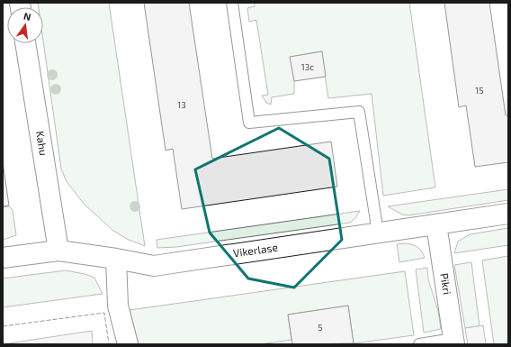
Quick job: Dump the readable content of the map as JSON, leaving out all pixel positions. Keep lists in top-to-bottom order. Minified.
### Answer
{"streets":{"street":["Kahu","Vikerlase","Pikri"]},"crossings":[["Kahu","Vikerlase"],["Vikerlase","Pikri"]],"house_numbers":["13c","15","13","5"],"north":"top"}
